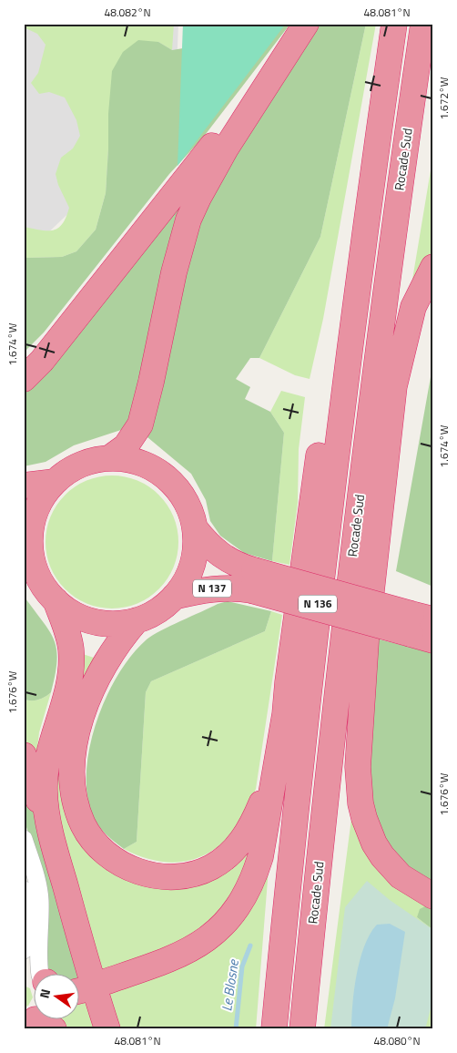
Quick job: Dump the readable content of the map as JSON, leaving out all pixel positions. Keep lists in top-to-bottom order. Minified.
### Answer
{"streets":{"highway":["Rocade Sud","N 137","N 136"]},"water":["Le Blosne"],"north":"left","coordinates":["48.082°N","48.081°N","1.672°W","1.674°W","1.676°W","48.080°N"]}
